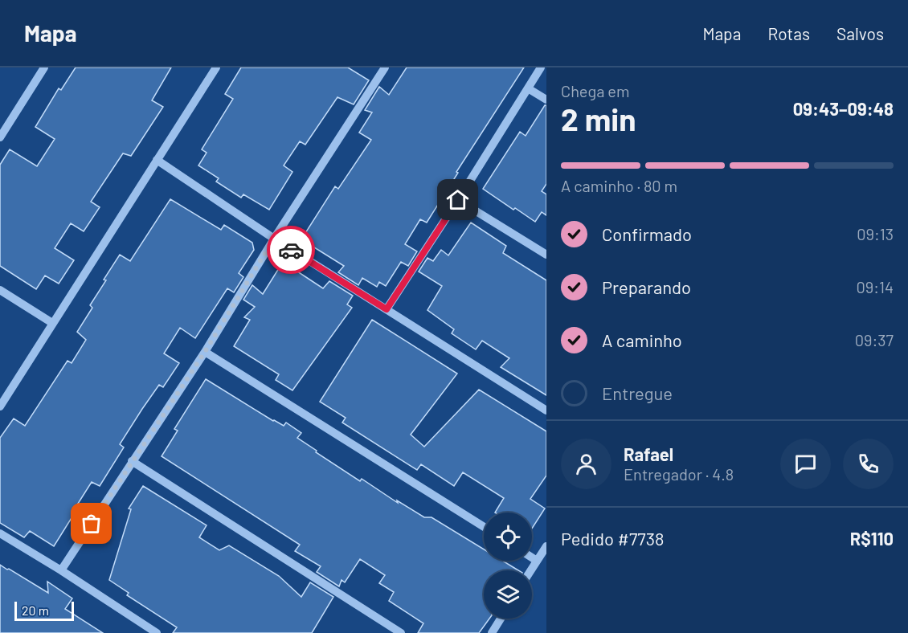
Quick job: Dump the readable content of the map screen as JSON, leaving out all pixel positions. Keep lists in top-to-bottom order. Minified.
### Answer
{"scale_bar":"20 m","page":{"header":"Mapa","nav":["Mapa","Rotas","Salvos"],"heading":["2 min","Chega em","09:43–09:48"],"panel":["Rafael","Entregador · 4.8","Pedido #7738","R$110"],"bar":"A caminho · 80 m","list":[["Confirmado","09:13"],["Preparando","09:14"],["A caminho","09:37"],"Entregue"],"scale":"20 m"}}
